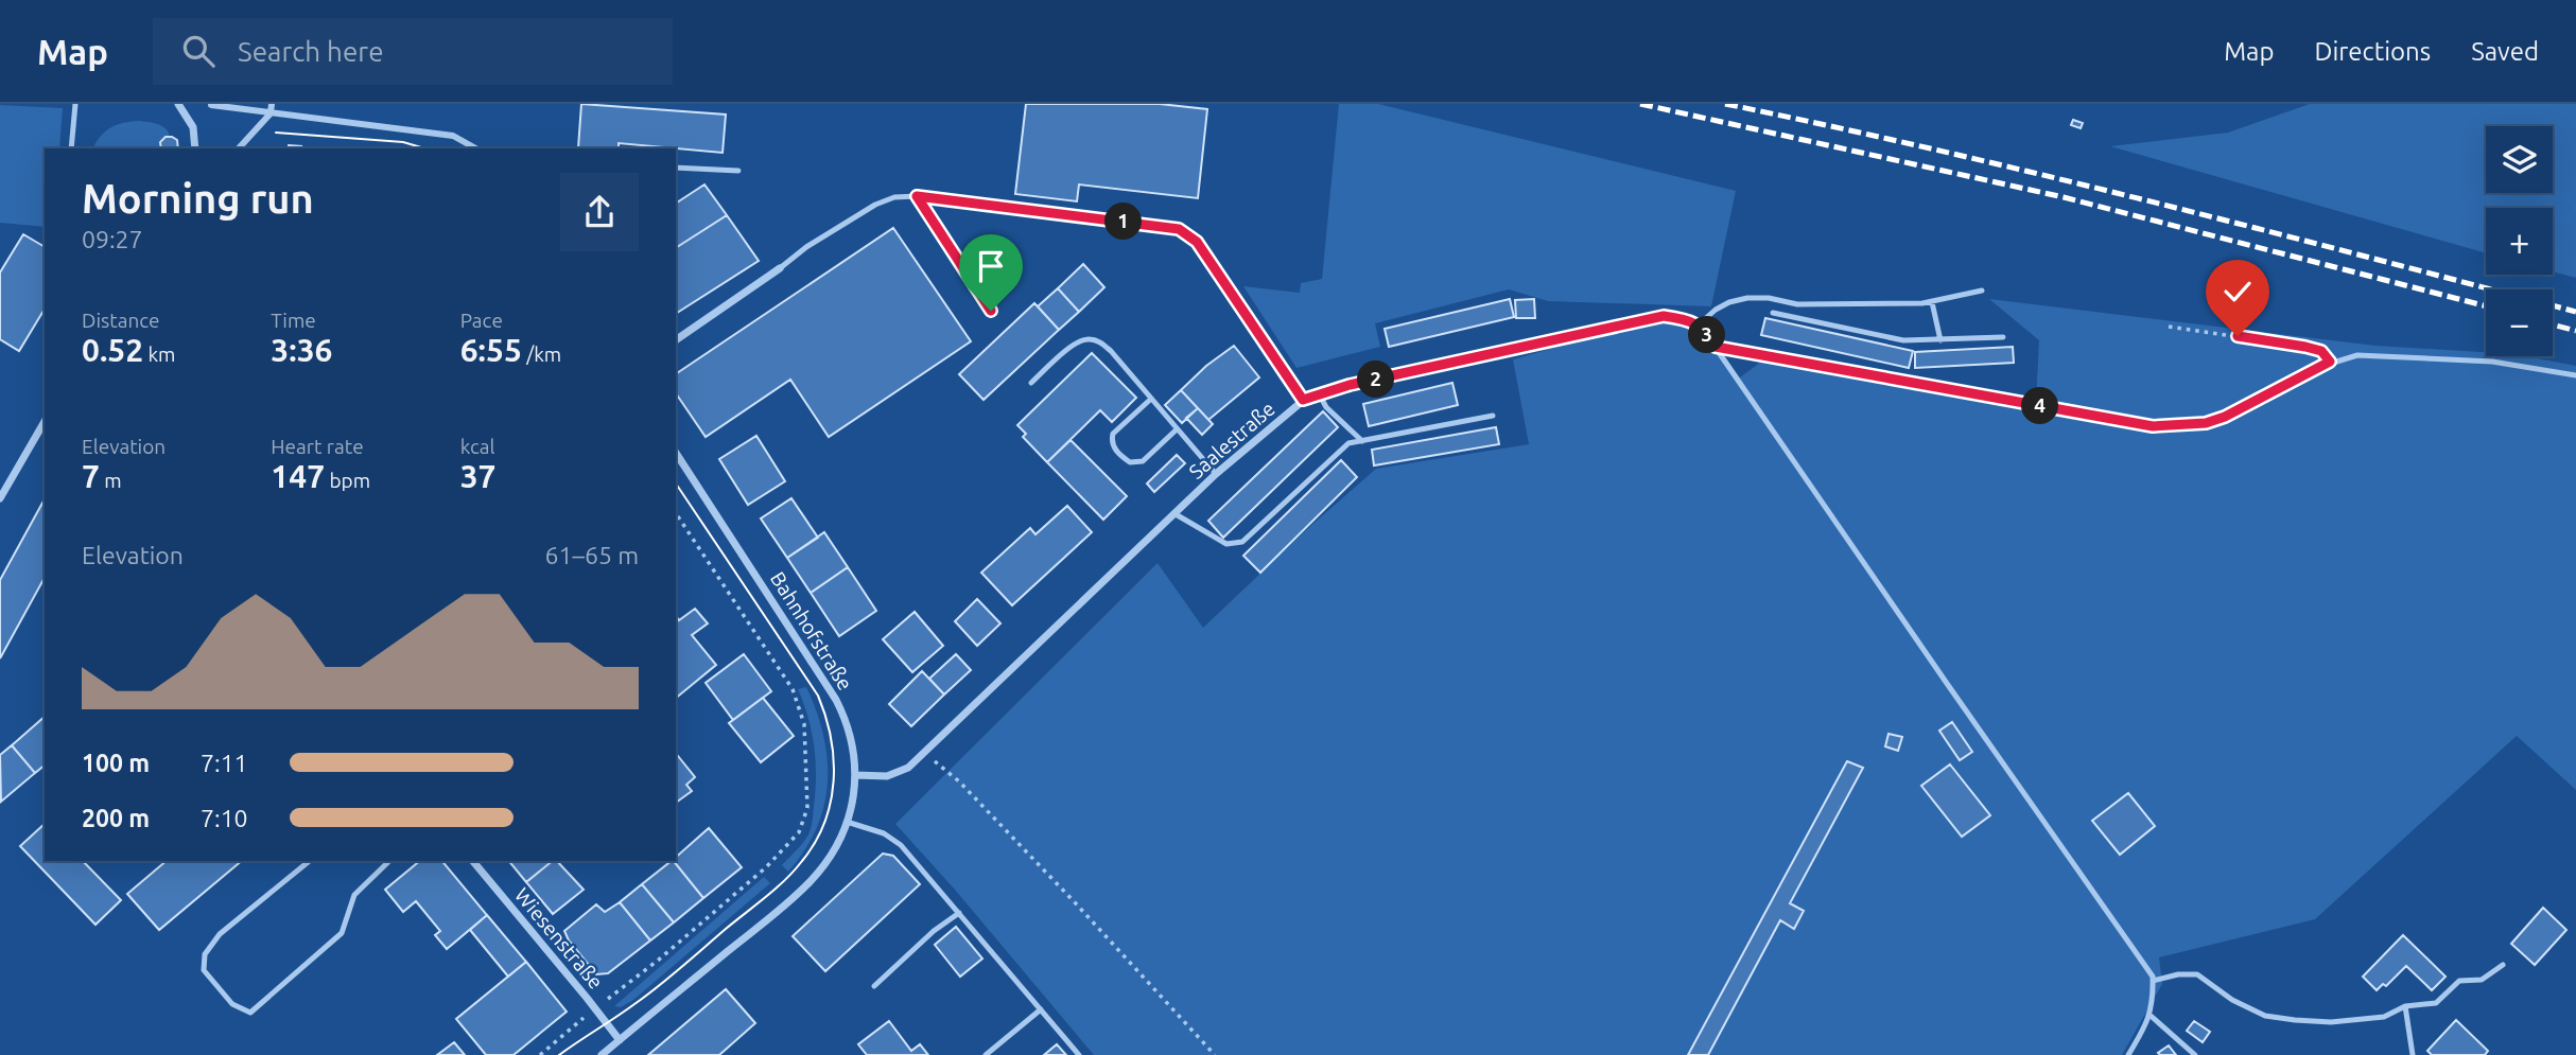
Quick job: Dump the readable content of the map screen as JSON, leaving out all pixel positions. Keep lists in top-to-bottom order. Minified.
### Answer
{"streets":{"street":["Saalestraße","Bahnhofstraße","Wiesenstraße"]},"crossings":[["Saalestraße","Bahnhofstraße"],["Bahnhofstraße","Wiesenstraße"]],"page":{"header":"Map","search":"Search here","nav":["Map","Directions","Saved"],"map_buttons":["+","−"],"heading":["Morning run","09:27"],"pins":["1","3","2","4"],"stats":[["Distance","0.52 km"],["Time","3:36"],["Pace","6:55 /km"],["Elevation","7 m"],["Heart rate","147 bpm"],["kcal","37"]],"chart":["Elevation","61–65 m"],"list":[{"name":"100 m","note":"7:11"},{"name":"200 m","note":"7:10"}]}}
